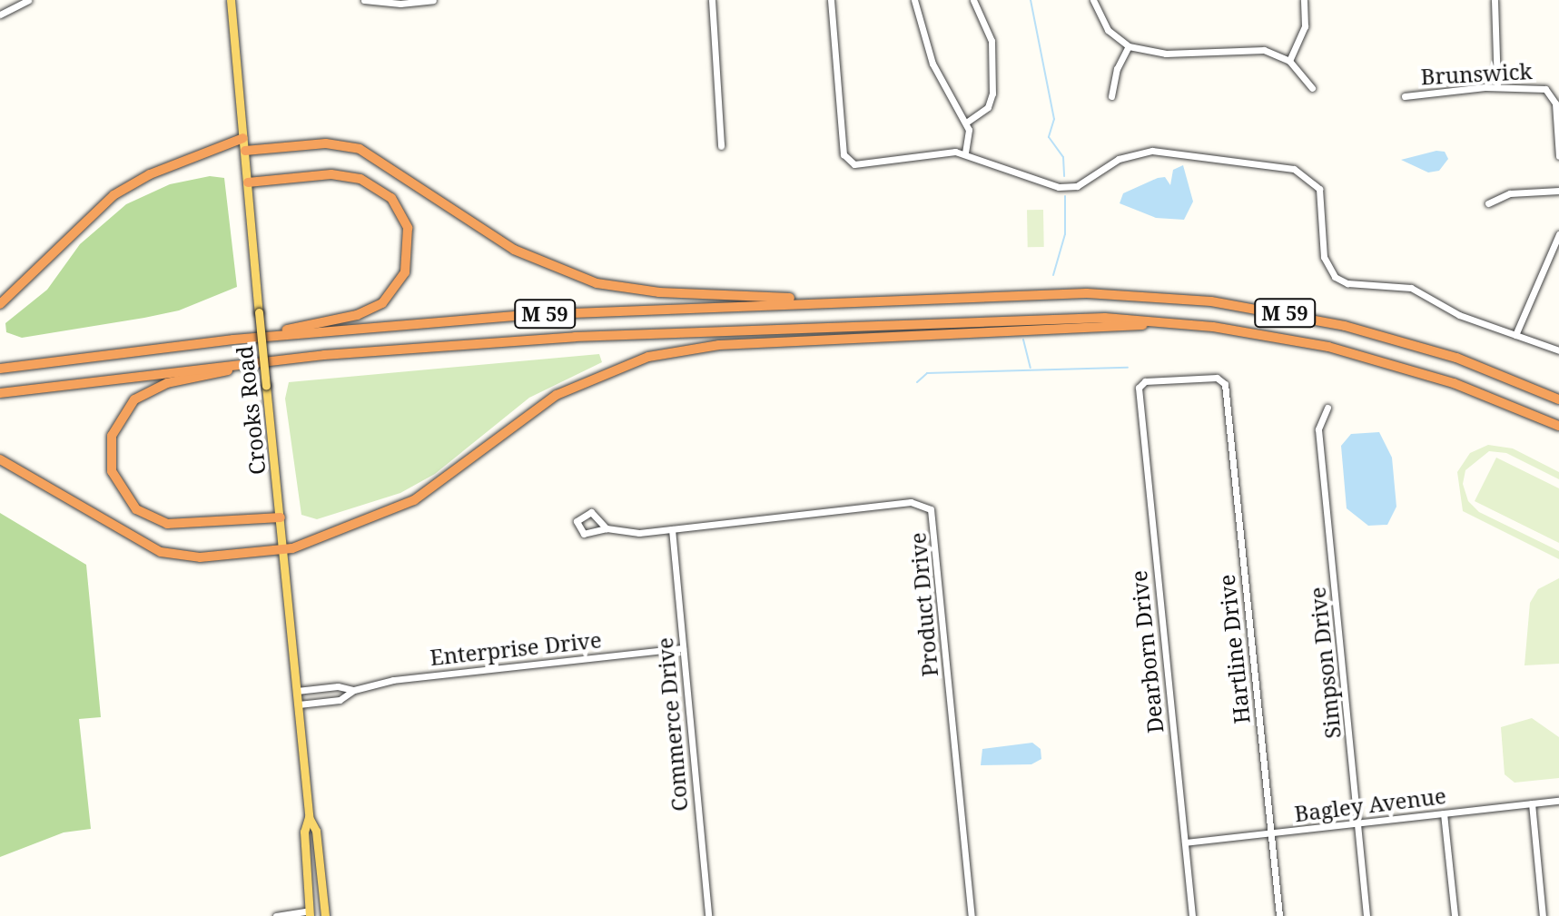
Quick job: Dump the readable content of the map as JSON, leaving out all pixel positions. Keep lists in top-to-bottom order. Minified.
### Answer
{"streets":{"highway":["M 59"],"main road":["Crooks Road"],"street":["Brunswick","Product Drive","Enterprise Drive","Hartline Drive","Dearborn Drive","Simpson Drive","Commerce Drive","Bagley Avenue"]},"crossings":[["Crooks Road","Enterprise Drive"],["Product Drive","Commerce Drive"],["Enterprise Drive","Commerce Drive"],["Hartline Drive","Dearborn Drive"],["Hartline Drive","Bagley Avenue"],["Dearborn Drive","Bagley Avenue"],["Simpson Drive","Bagley Avenue"]]}
